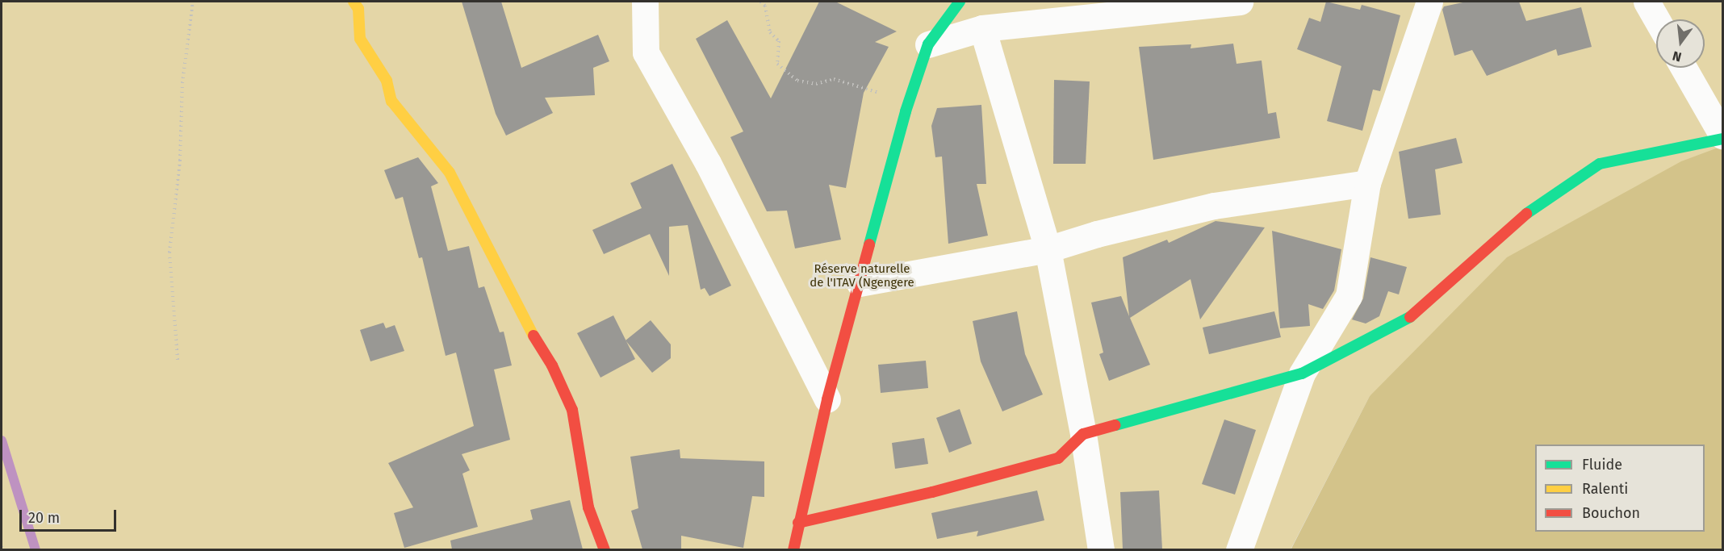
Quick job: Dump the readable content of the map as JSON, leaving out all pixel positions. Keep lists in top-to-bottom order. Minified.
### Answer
{"parks":["Réserve naturelle de l'ITAV (Ngengere"],"legend":["Fluide","Ralenti","Bouchon"],"scale_bar":"20 m","north":"bottom"}
